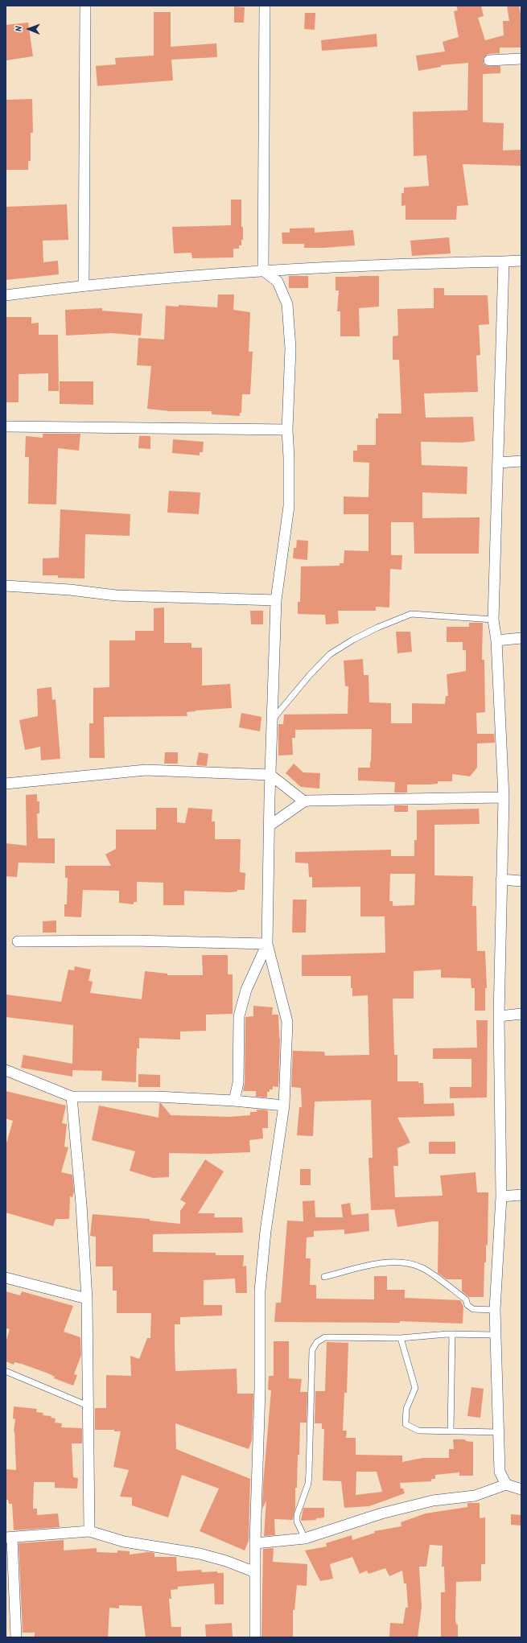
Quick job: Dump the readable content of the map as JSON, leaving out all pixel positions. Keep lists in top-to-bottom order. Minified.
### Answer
{"north":"left"}
